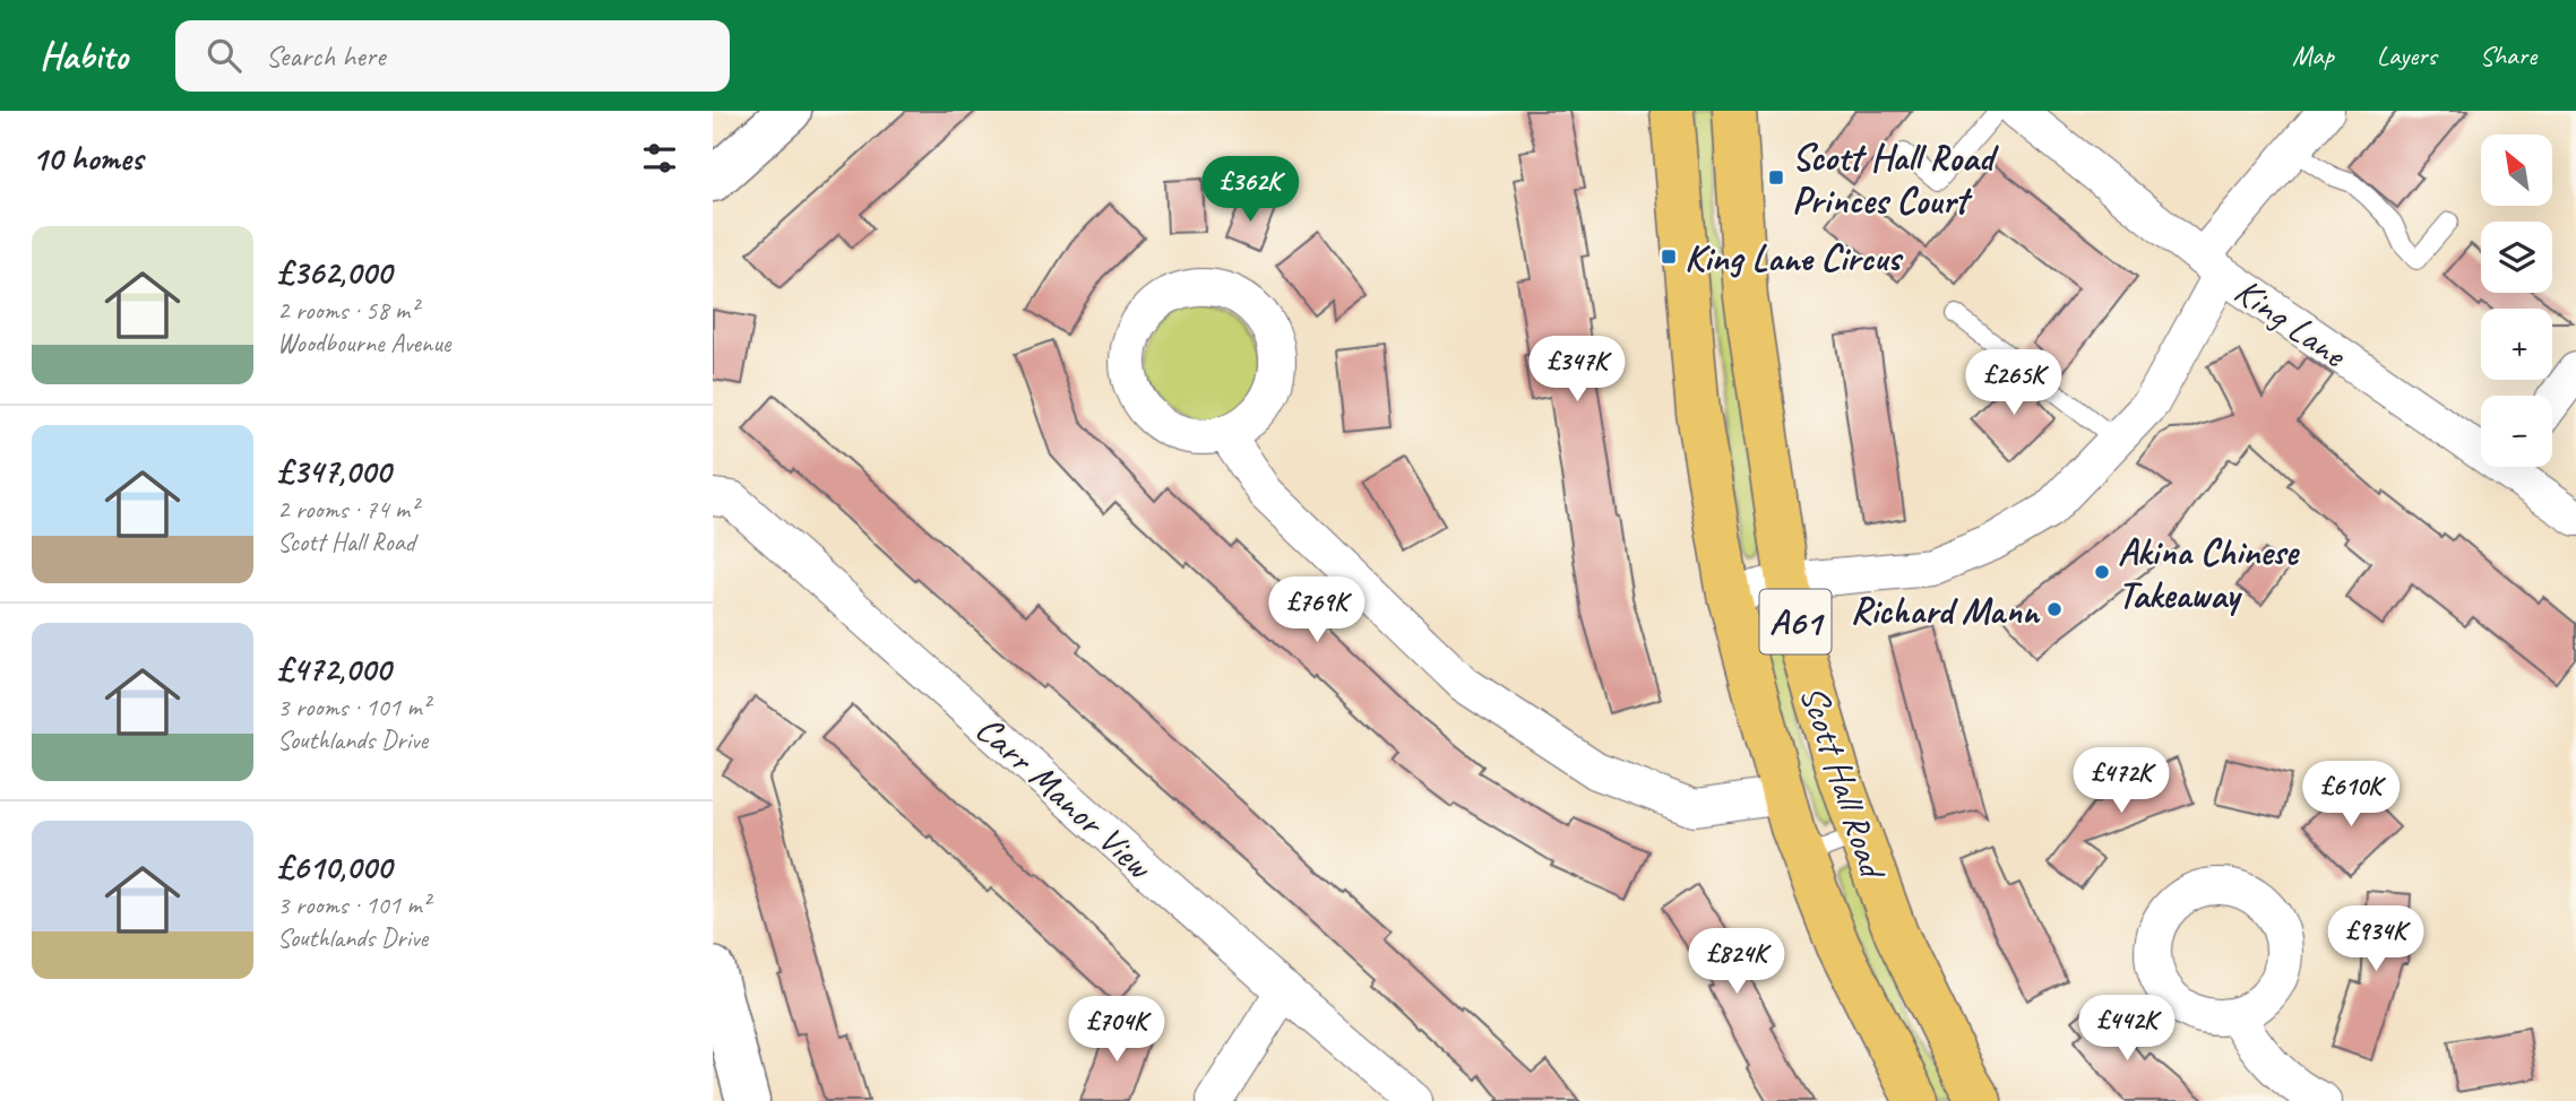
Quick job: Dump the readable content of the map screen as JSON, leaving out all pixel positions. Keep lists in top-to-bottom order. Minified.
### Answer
{"streets":{"highway":["A61","Scott Hall Road"],"street":["King Lane","Carr Manor View"]},"places":{"transit":["Scott Hall Road Princes Court","King Lane Circus"],"other":["Akina Chinese Takeaway","Richard Mann"]},"north":"top left","page":{"header":"Habito","search":"Search here","nav":["Map","Layers","Share"],"heading":"10 homes","map_buttons":["+","−"],"price":["£362K","£347K","£265K","£769K","£472K","£610K","£934K","£824K","£442K","£704K"],"list":[{"name":"£362,000","note":"2 rooms · 58 m² · Woodbourne Avenue"},{"name":"£347,000","note":"2 rooms · 74 m² · Scott Hall Road"},{"name":"£472,000","note":"3 rooms · 101 m² · Southlands Drive"},{"name":"£610,000","note":"3 rooms · 101 m² · Southlands Drive"}]}}
